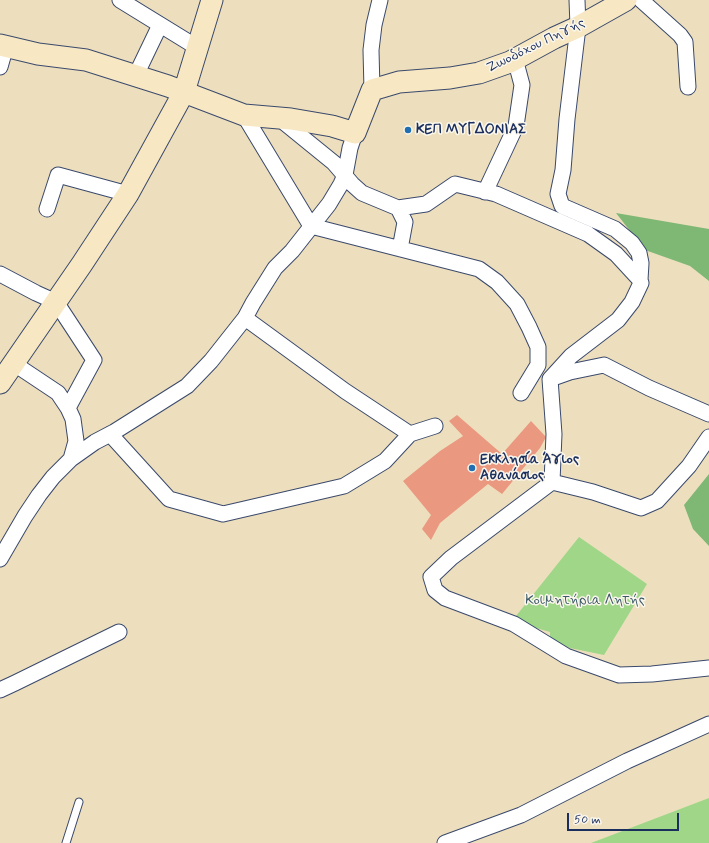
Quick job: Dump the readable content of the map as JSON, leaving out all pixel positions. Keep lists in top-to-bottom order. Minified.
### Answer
{"streets":{"street":["Ζωοδόχου Πηγής"]},"parks":["Κοιμητήρια Λητής"],"places":["ΚΕΠ ΜΥΓΔΟΝΙΑΣ","Εκκλησία Άγιος Αθανάσιος"],"scale_bar":"50 m"}
